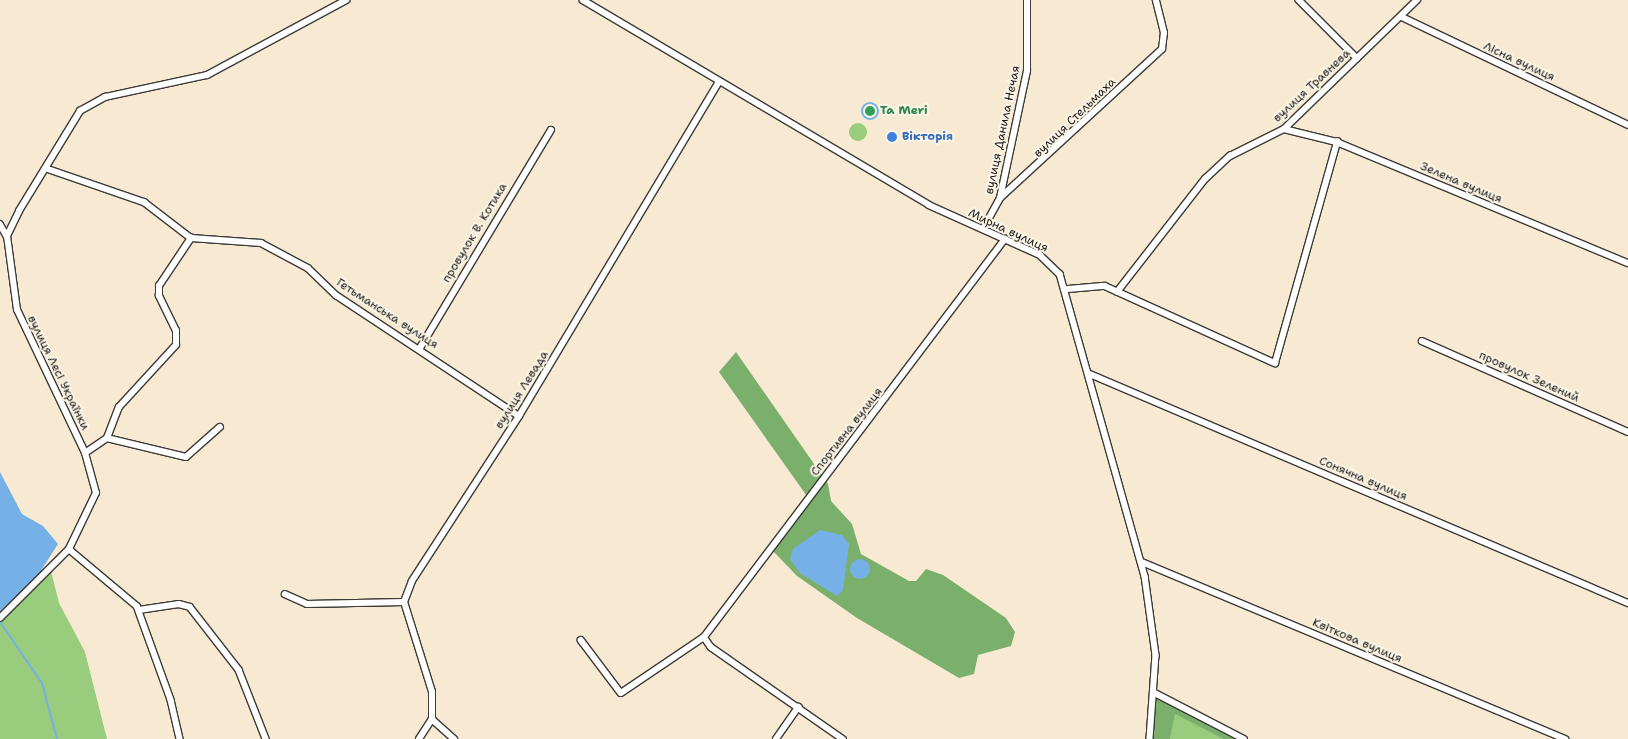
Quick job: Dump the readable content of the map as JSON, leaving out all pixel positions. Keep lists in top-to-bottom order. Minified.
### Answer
{"streets":{"street":["Лісна вулиця","вулиця Травнева","вулиця Стельмаха","вулиця Данила Нечая","Зелена вулиця","Мирна вулиця","провулок В. Котика","Гетьманська вулиця","вулиця Лесі Українки","провулок Зелений","вулиця Левада","Спортивна вулиця","Сонячна вулиця","Квіткова вулиця"]},"crossings":[["Лісна вулиця","вулиця Травнева"],["вулиця Травнева","Зелена вулиця"],["вулиця Стельмаха","вулиця Данила Нечая"],["вулиця Данила Нечая","Мирна вулиця"],["Мирна вулиця","вулиця Левада"],["Мирна вулиця","Спортивна вулиця"],["Мирна вулиця","Сонячна вулиця"],["Мирна вулиця","Квіткова вулиця"],["провулок В. Котика","Гетьманська вулиця"],["Гетьманська вулиця","вулиця Левада"]],"places":["Ta Meri","Вікторія"]}
